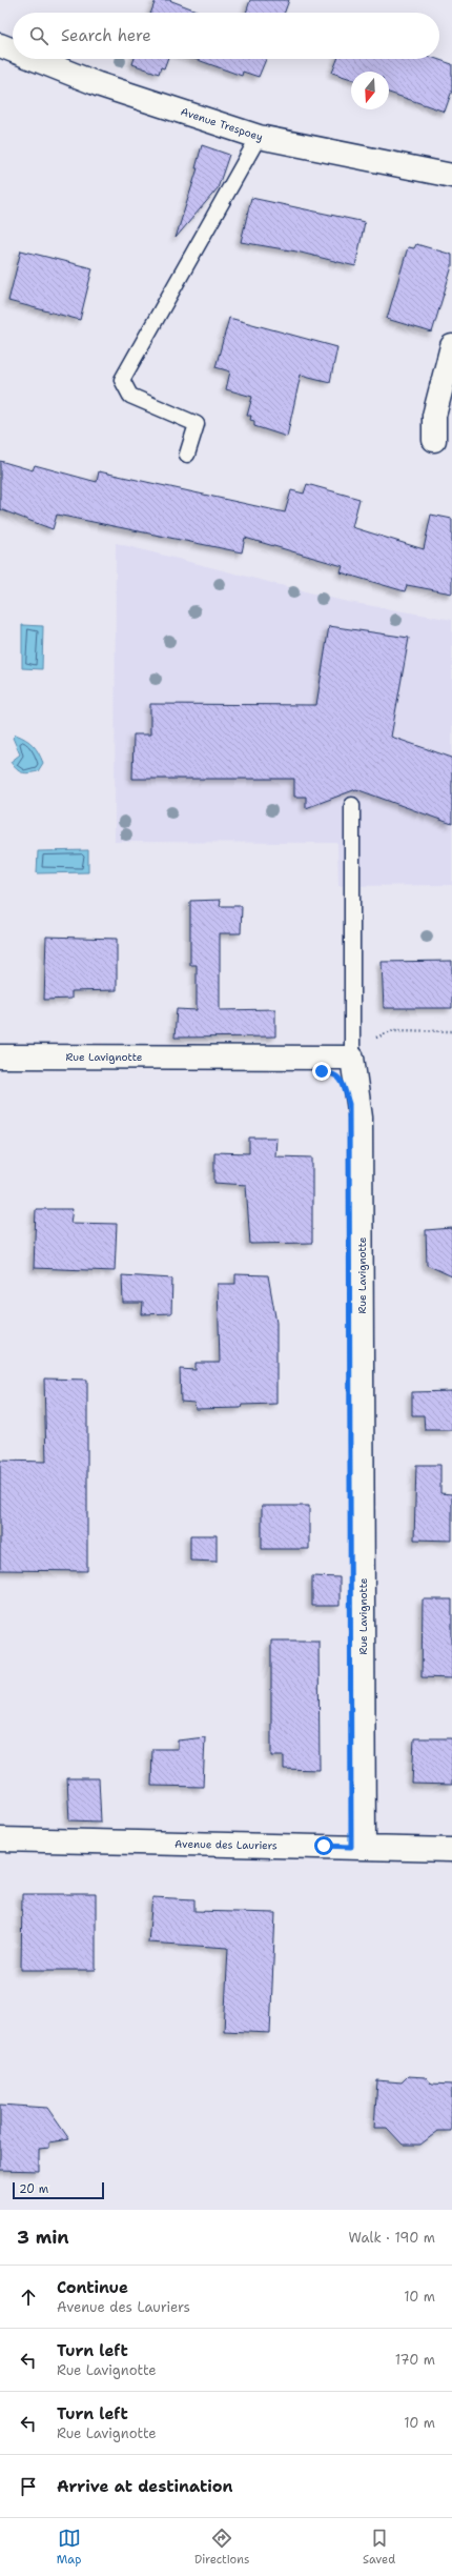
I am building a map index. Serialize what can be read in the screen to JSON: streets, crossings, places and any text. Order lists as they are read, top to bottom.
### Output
{
  "streets": {
    "street": ["Avenue Trespoey", "Rue Lavignotte", "Avenue des Lauriers"]
  },
  "crossings": [
    ["Rue Lavignotte", "Avenue des Lauriers"]
  ],
  "scale_bar": "20 m",
  "north": "bottom",
  "page": {
    "search": "Search here",
    "scale": "20 m",
    "heading": ["3 min", "Walk · 190 m"],
    "list": [
      ["Continue", "Avenue des Lauriers", "10 m"],
      ["Turn left", "Rue Lavignotte", "170 m"],
      ["Turn left", "Rue Lavignotte", "10 m"],
      "Arrive at destination"
    ],
    "nav": ["Map", "Directions", "Saved"]
  }
}
